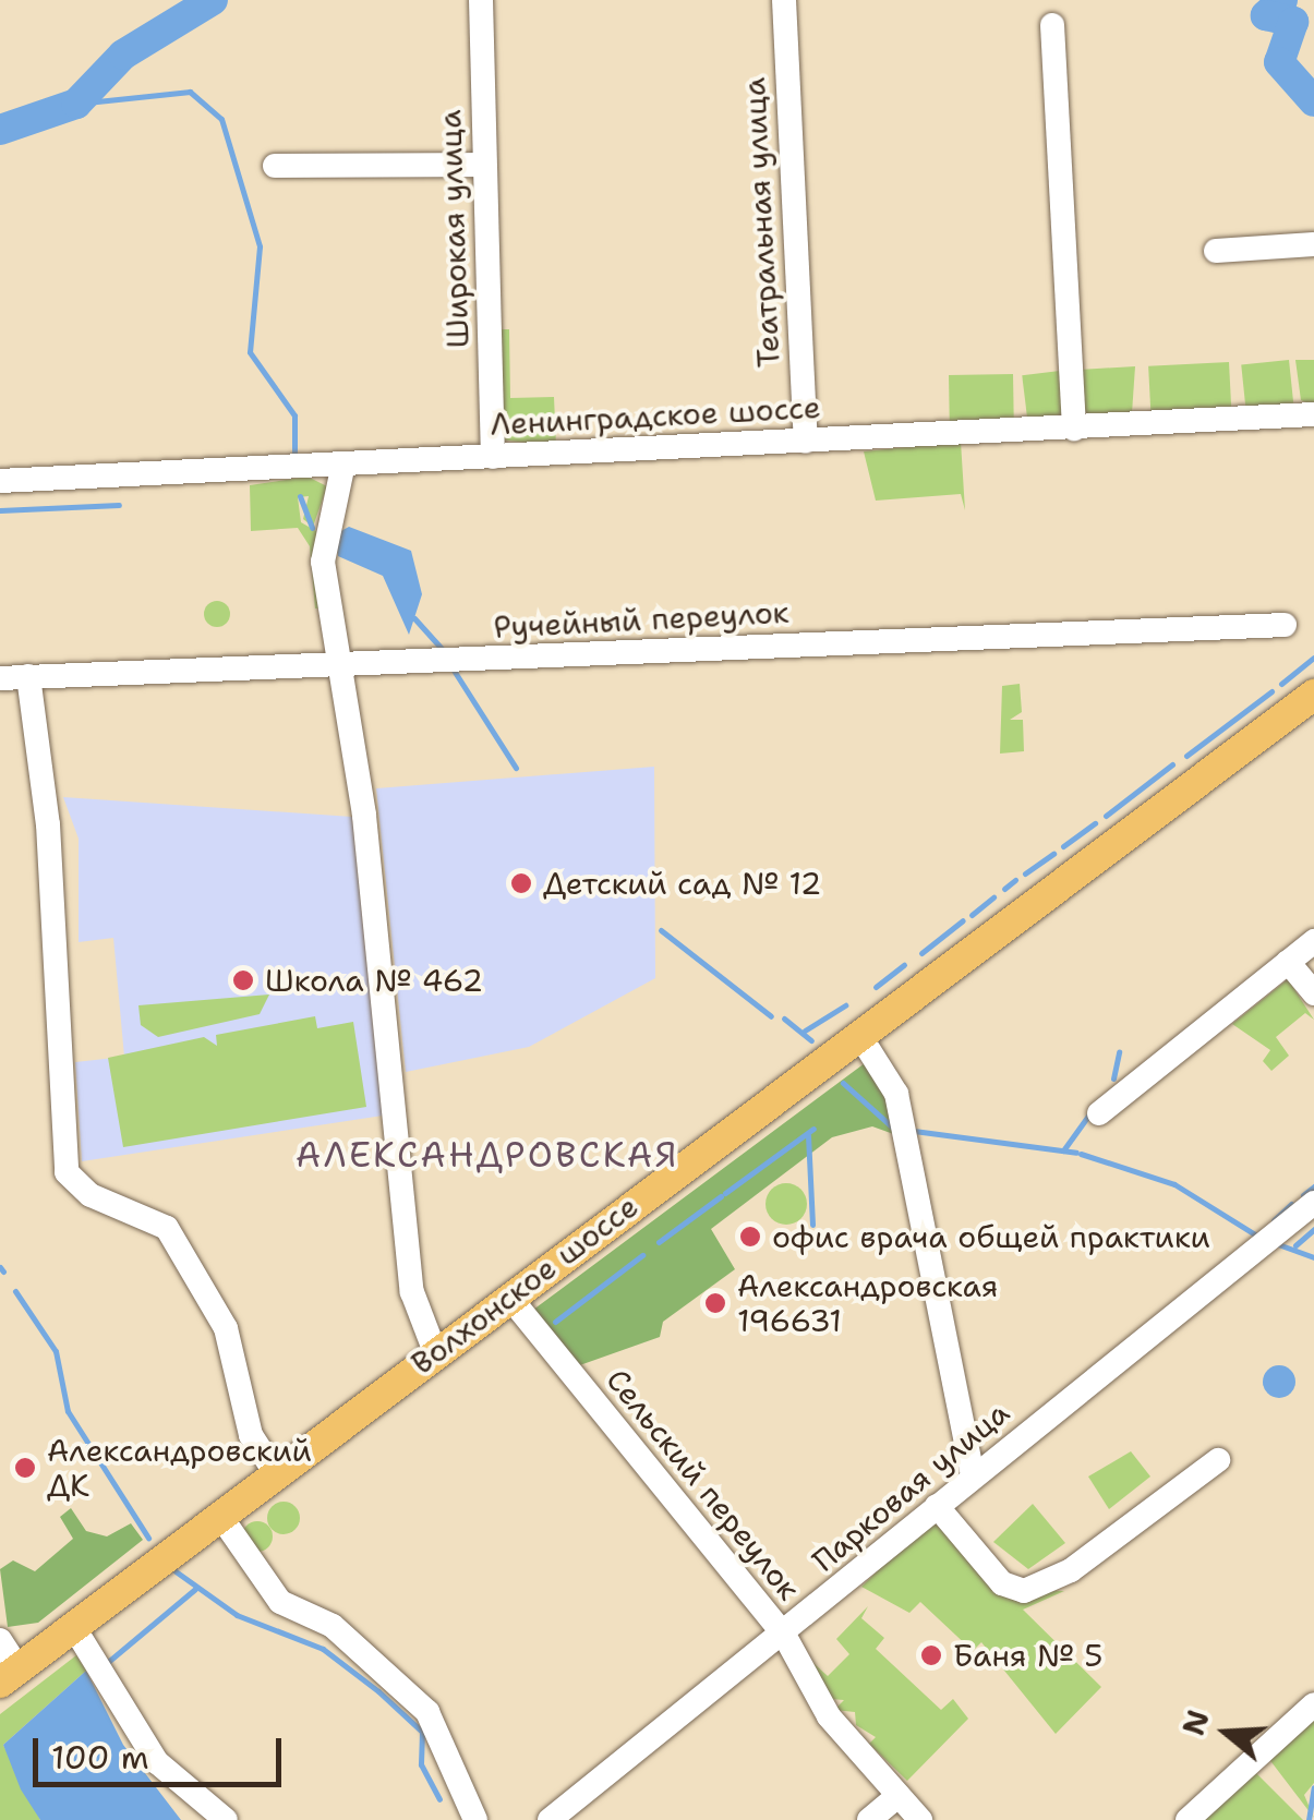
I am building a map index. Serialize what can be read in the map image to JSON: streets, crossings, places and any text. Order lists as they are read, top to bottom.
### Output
{
  "streets": {
    "main road": ["Волхонское шоссе"],
    "street": [
      "Театральная улица",
      "Широкая улица",
      "Ленинградское шоссе",
      "Ручейный переулок",
      "Сельский переулок",
      "Парковая улица"
    ]
  },
  "crossings": [
    ["Театральная улица", "Ленинградское шоссе"],
    ["Широкая улица", "Ленинградское шоссе"],
    ["Волхонское шоссе", "Сельский переулок"],
    ["Сельский переулок", "Парковая улица"]
  ],
  "districts": ["АЛЕКСАНДРОВСКАЯ"],
  "places": [
    "Детский сад № 12",
    "Школа № 462",
    "офис врача общей практики",
    "Александровская 196631",
    "Александровский ДК",
    "Баня № 5"
  ],
  "scale_bar": "100 m",
  "north": "left"
}
